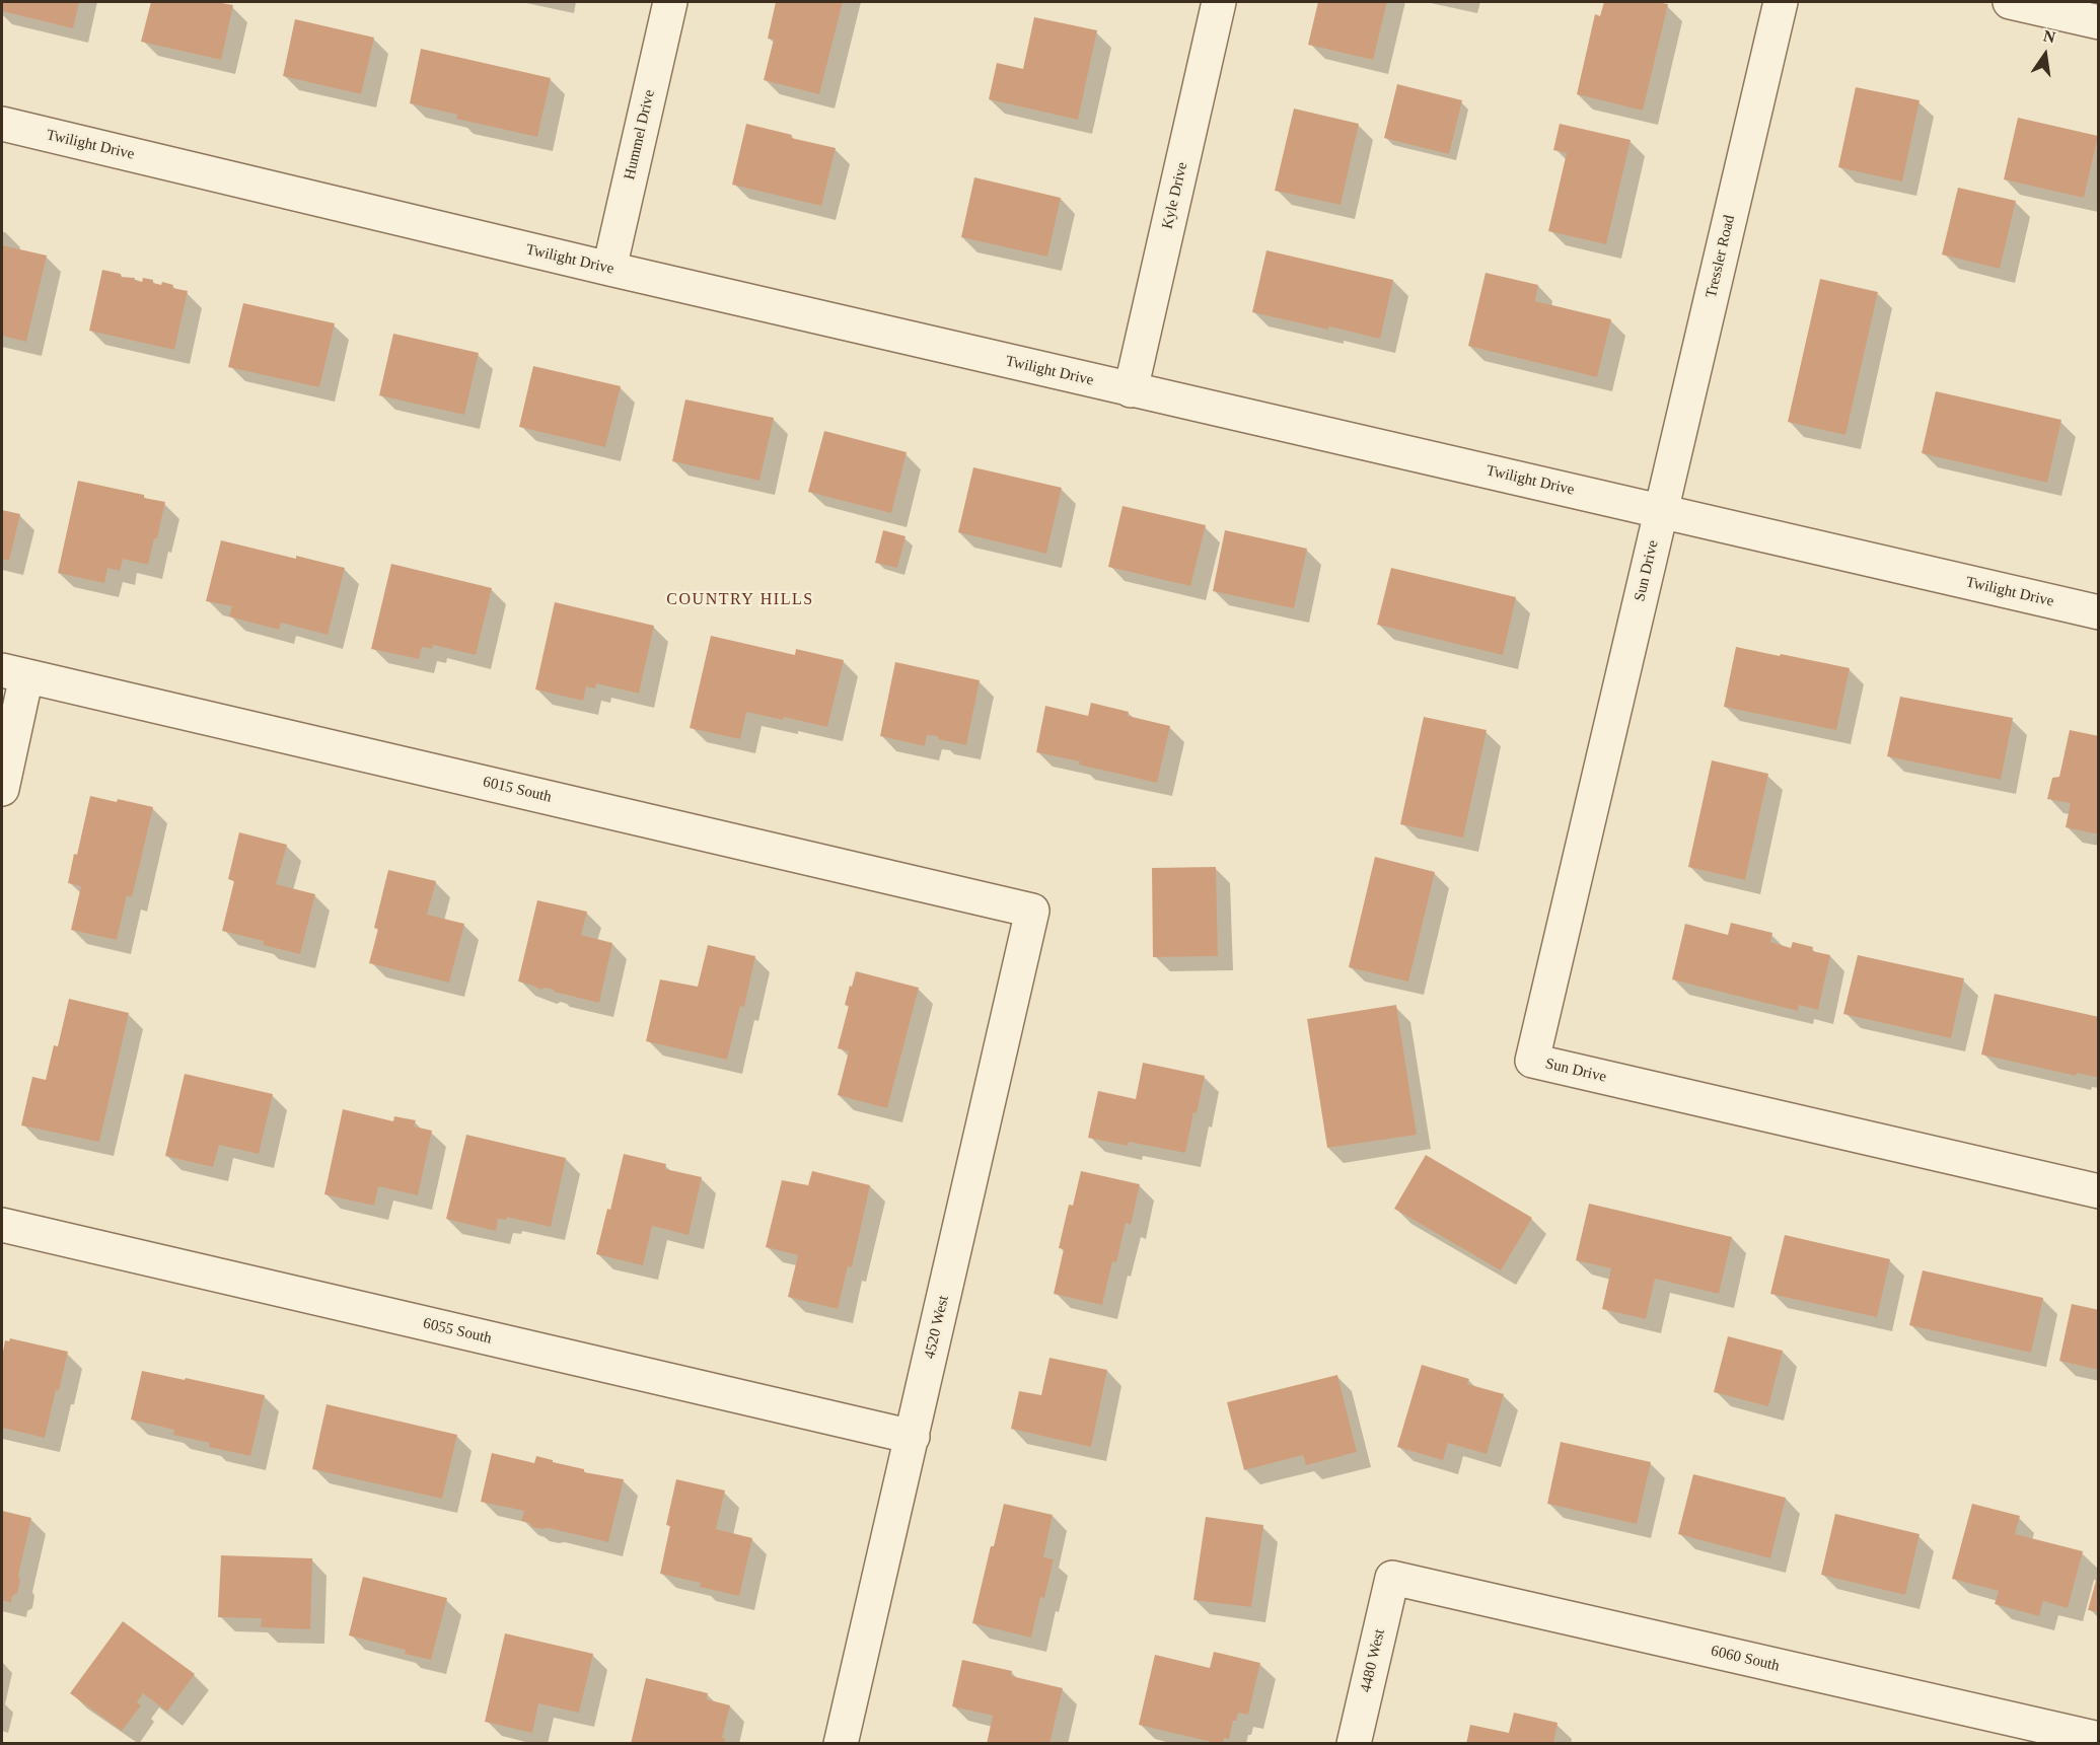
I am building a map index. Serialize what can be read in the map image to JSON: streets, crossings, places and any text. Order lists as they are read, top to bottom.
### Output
{
  "streets": {
    "street": [
      "Hummel Drive",
      "Twilight Drive",
      "Kyle Drive",
      "Tressler Road",
      "Sun Drive",
      "6015 South",
      "4520 West",
      "6055 South",
      "6060 South",
      "4480 West"
    ]
  },
  "crossings": [
    ["Hummel Drive", "Twilight Drive"],
    ["Twilight Drive", "Kyle Drive"],
    ["Twilight Drive", "Tressler Road"],
    ["Twilight Drive", "Sun Drive"],
    ["Tressler Road", "Sun Drive"],
    ["6015 South", "4520 West"],
    ["4520 West", "6055 South"],
    ["6060 South", "4480 West"]
  ],
  "districts": ["COUNTRY HILLS"],
  "north": "top"
}
